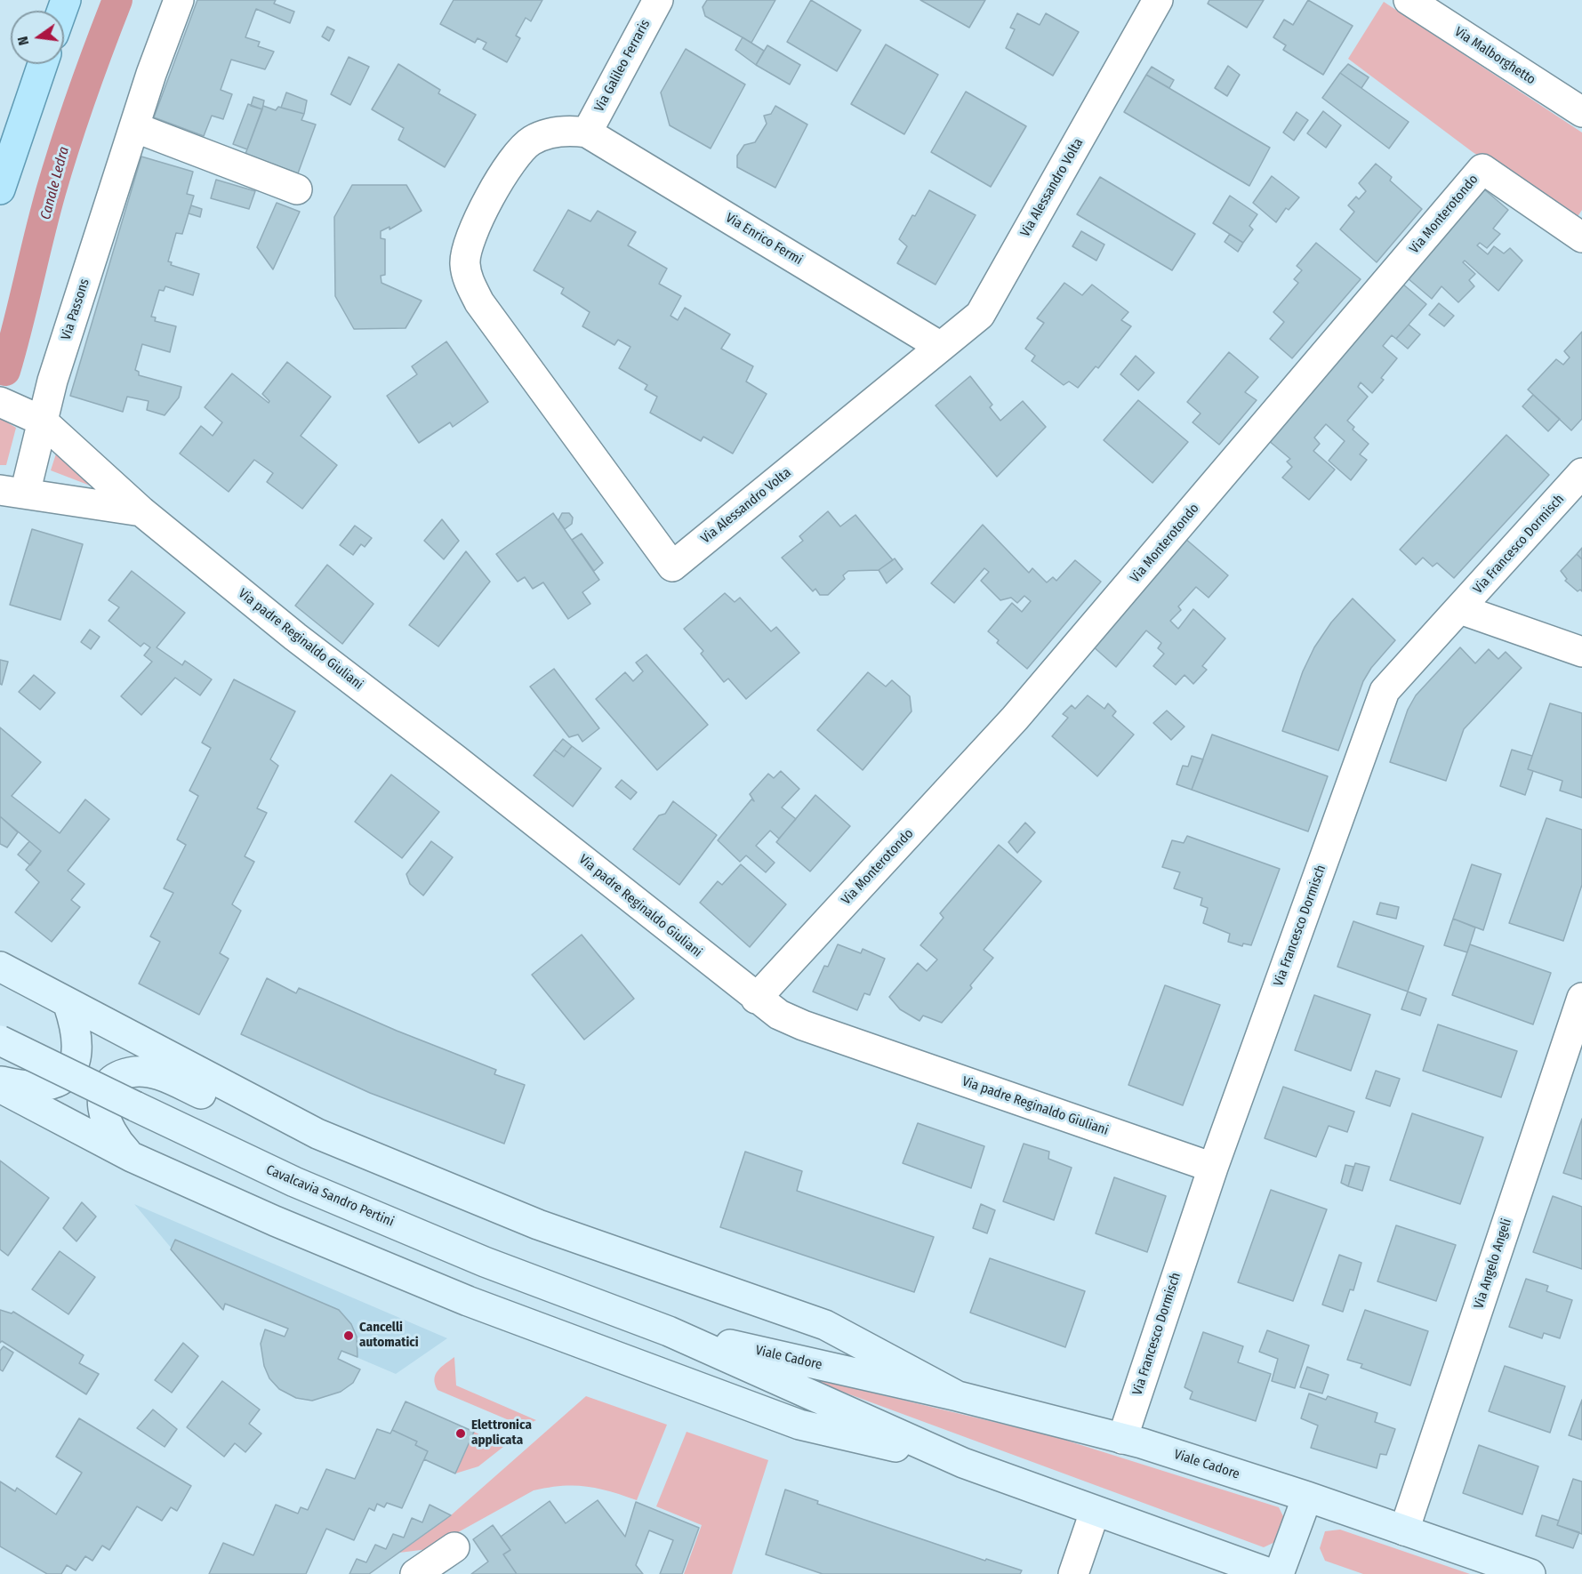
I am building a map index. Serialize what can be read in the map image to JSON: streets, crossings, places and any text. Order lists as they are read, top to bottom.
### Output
{
  "streets": {
    "main road": ["Cavalcavia Sandro Pertini", "Viale Cadore"],
    "street": [
      "Via Malborghetto",
      "Via Galileo Ferraris",
      "Via Alessandro Volta",
      "Via Monterotondo",
      "Via Enrico Fermi",
      "Via Passons",
      "Via Francesco Dormisch",
      "Via padre Reginaldo Giuliani",
      "Via Angelo Angeli"
    ]
  },
  "crossings": [
    ["Via Galileo Ferraris", "Via Alessandro Volta"],
    ["Via Galileo Ferraris", "Via Enrico Fermi"],
    ["Via Alessandro Volta", "Via Enrico Fermi"],
    ["Via Monterotondo", "Via padre Reginaldo Giuliani"],
    ["Via Passons", "Via padre Reginaldo Giuliani"],
    ["Via Francesco Dormisch", "Via padre Reginaldo Giuliani"],
    ["Via Francesco Dormisch", "Viale Cadore"],
    ["Cavalcavia Sandro Pertini", "Viale Cadore"],
    ["Via Angelo Angeli", "Viale Cadore"]
  ],
  "water": ["Canale Ledra"],
  "places": ["Cancelli automatici", "Elettronica applicata"],
  "north": "left"
}
